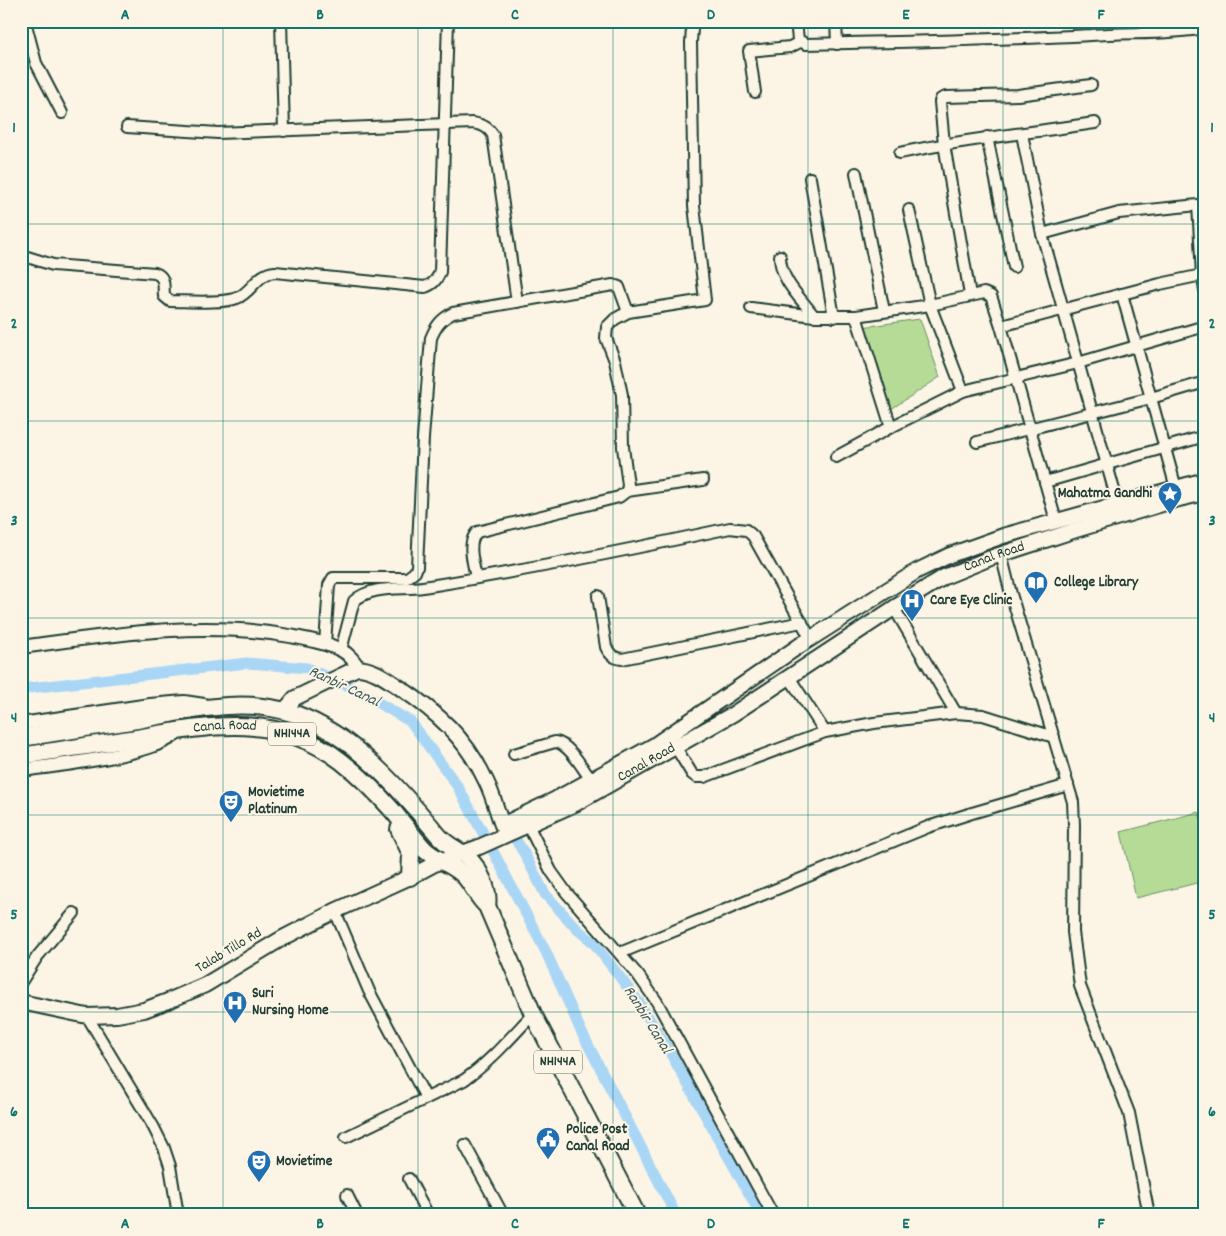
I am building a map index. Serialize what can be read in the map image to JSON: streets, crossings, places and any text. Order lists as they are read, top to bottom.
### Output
{
  "streets": {
    "highway": ["Canal Road", "NH144A"],
    "main road": ["Talab Tillo Rd"]
  },
  "crossings": [
    ["Canal Road", "NH144A"],
    ["Canal Road", "Talab Tillo Rd"],
    ["NH144A", "Talab Tillo Rd"]
  ],
  "water": ["Ranbir Canal"],
  "places": {
    "place": ["Mahatma Gandhi"],
    "library": ["College Library"],
    "hospital": ["Care Eye Clinic", "Suri Nursing Home"],
    "theatre": ["Movietime Platinum", "Movietime"],
    "public building": ["Police Post Canal Road"]
  },
  "grid": {
    "columns": [
      "A",
      "B",
      "C",
      "D",
      "E",
      "F"
    ],
    "rows": [
      "1",
      "2",
      "3",
      "4",
      "5",
      "6"
    ]
  }
}
